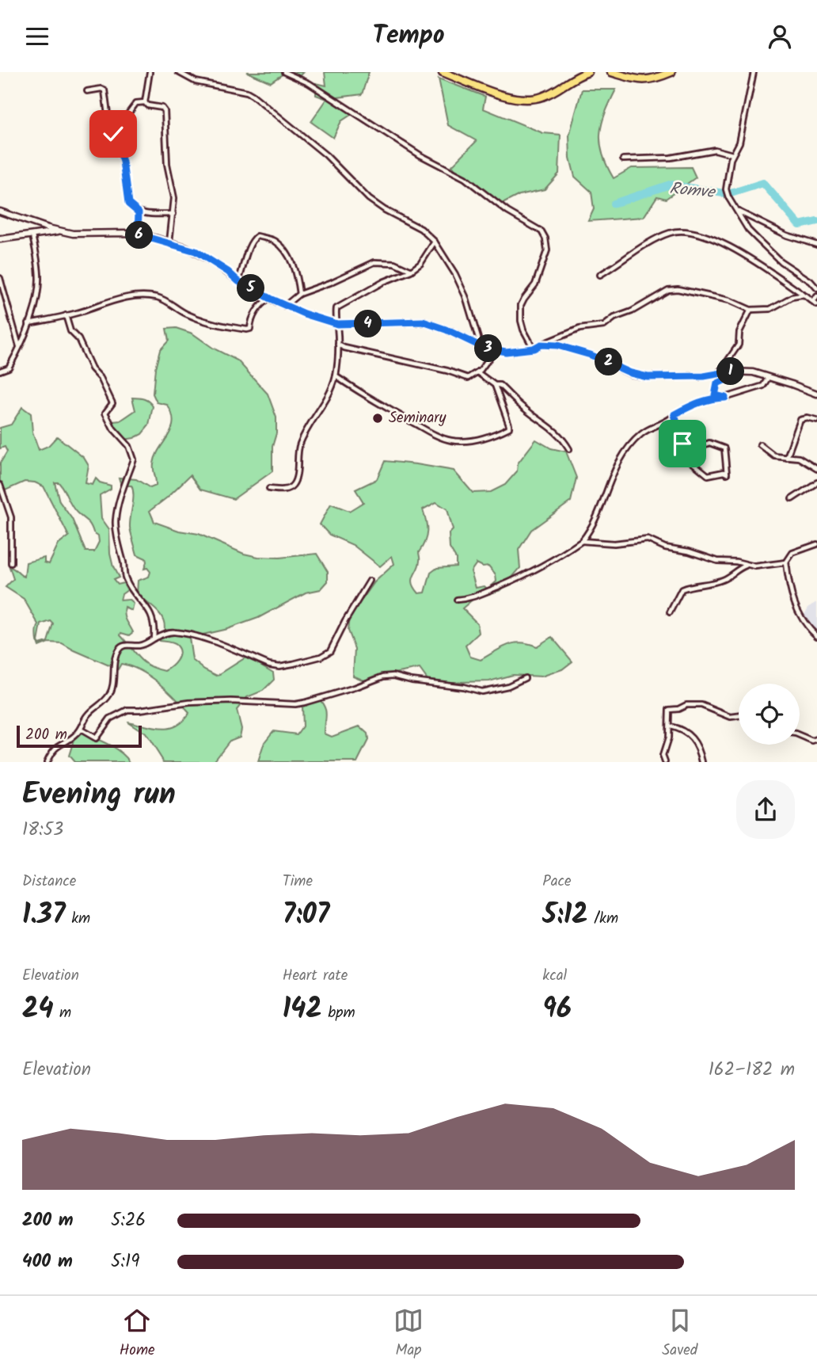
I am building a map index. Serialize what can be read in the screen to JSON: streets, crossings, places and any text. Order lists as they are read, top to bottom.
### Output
{
  "water": ["Romve"],
  "places": ["Seminary"],
  "scale_bar": "200 m",
  "page": {
    "header": "Tempo",
    "pins": [
      "6",
      "5",
      "4",
      "3",
      "2",
      "1"
    ],
    "scale": "200 m",
    "heading": ["Evening run", "18:53"],
    "stats": [
      ["Distance", "1.37 km"],
      ["Time", "7:07"],
      ["Pace", "5:12 /km"],
      ["Elevation", "24 m"],
      ["Heart rate", "142 bpm"],
      ["kcal", "96"]
    ],
    "chart": ["Elevation", "162–182 m"],
    "list": [
      {
        "name": "200 m",
        "note": "5:26"
      },
      {
        "name": "400 m",
        "note": "5:19"
      }
    ],
    "tabs": ["Home", "Map", "Saved"]
  }
}
